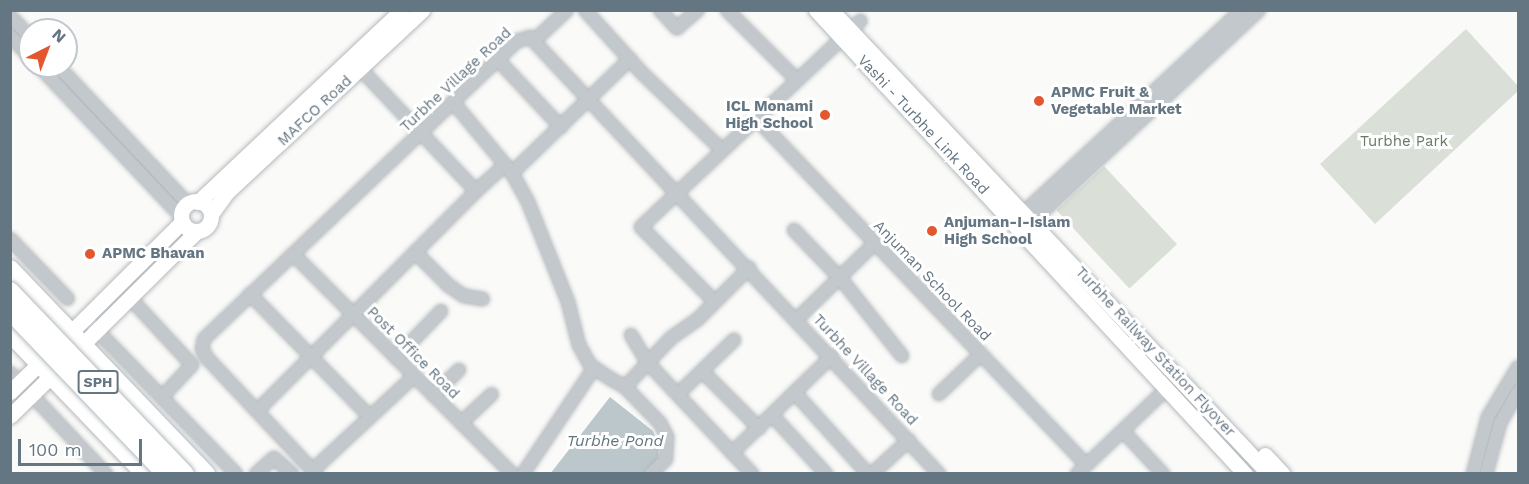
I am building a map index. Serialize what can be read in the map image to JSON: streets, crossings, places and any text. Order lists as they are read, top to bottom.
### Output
{
  "streets": {
    "highway": ["SPH"],
    "main road": ["MAFCO Road", "Vashi - Turbhe Link Road", "Turbhe Railway Station Flyover"],
    "street": ["Turbhe Village Road", "Anjuman School Road", "Post Office Road"]
  },
  "crossings": [
    ["Turbhe Village Road", "Post Office Road"],
    ["Vashi - Turbhe Link Road", "Turbhe Railway Station Flyover"]
  ],
  "water": ["Turbhe Pond"],
  "parks": ["Turbhe Park"],
  "places": [
    "APMC Fruit & Vegetable Market",
    "ICL Monami High School",
    "Anjuman-I-Islam High School",
    "APMC Bhavan"
  ],
  "scale_bar": "100 m",
  "north": "top right"
}
